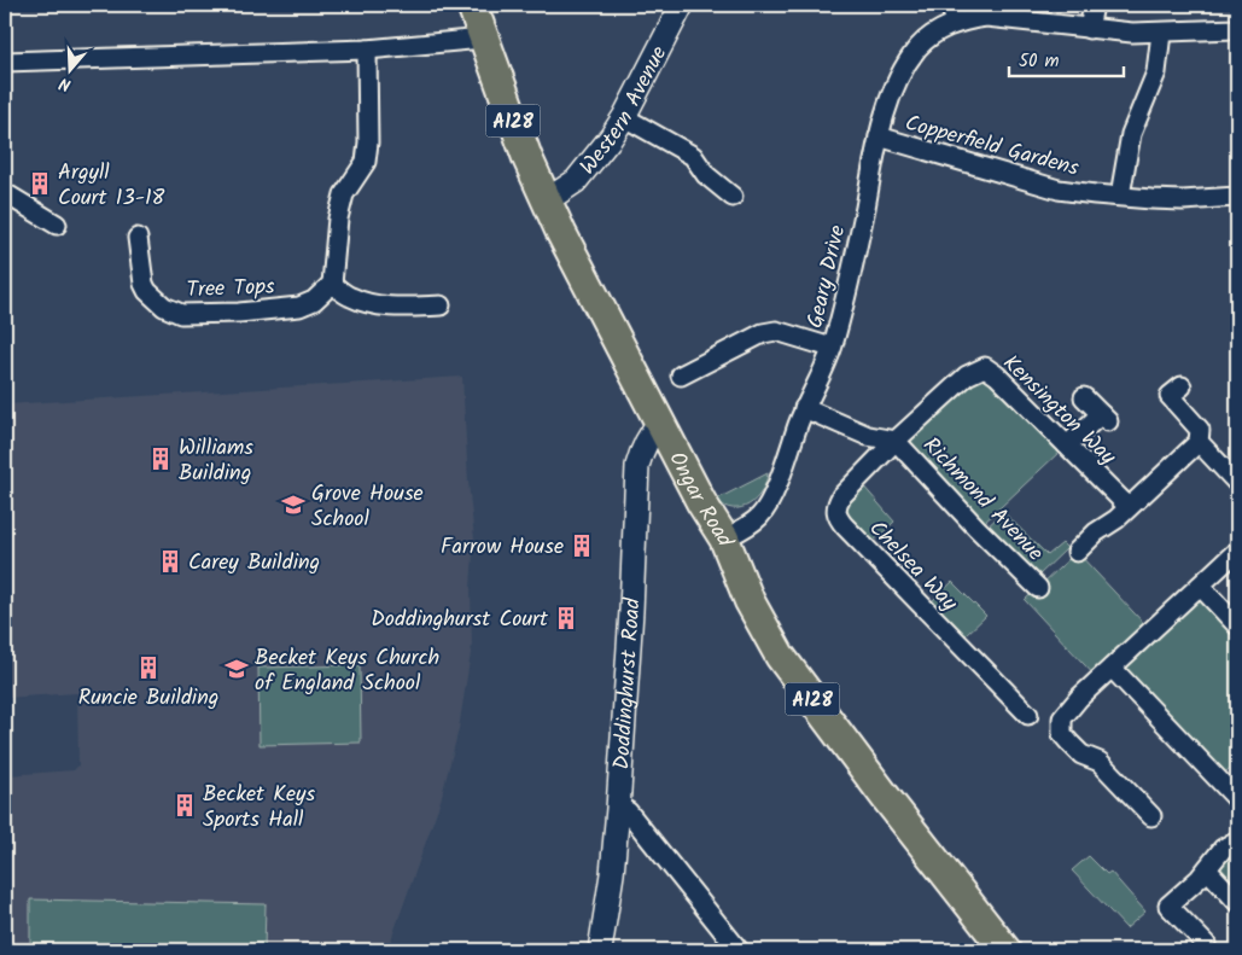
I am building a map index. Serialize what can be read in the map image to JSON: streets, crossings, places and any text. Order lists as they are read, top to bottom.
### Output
{
  "streets": {
    "main road": ["A128", "Ongar Road"],
    "street": [
      "Western Avenue",
      "Copperfield Gardens",
      "Geary Drive",
      "Tree Tops",
      "Kensington Way",
      "Richmond Avenue",
      "Chelsea Way",
      "Doddinghurst Road"
    ]
  },
  "crossings": [
    ["Western Avenue", "Ongar Road"],
    ["Copperfield Gardens", "Geary Drive"],
    ["Geary Drive", "Ongar Road"],
    ["Kensington Way", "Richmond Avenue"],
    ["Kensington Way", "Chelsea Way"],
    ["Richmond Avenue", "Chelsea Way"],
    ["Ongar Road", "Doddinghurst Road"]
  ],
  "places": {
    "building": [
      "Argyll Court 13-18",
      "Williams Building",
      "Farrow House",
      "Carey Building",
      "Doddinghurst Court",
      "Runcie Building",
      "Becket Keys Sports Hall"
    ],
    "school or university": ["Grove House School", "Becket Keys Church of England School"]
  },
  "scale_bar": "50 m",
  "north": "bottom"
}
